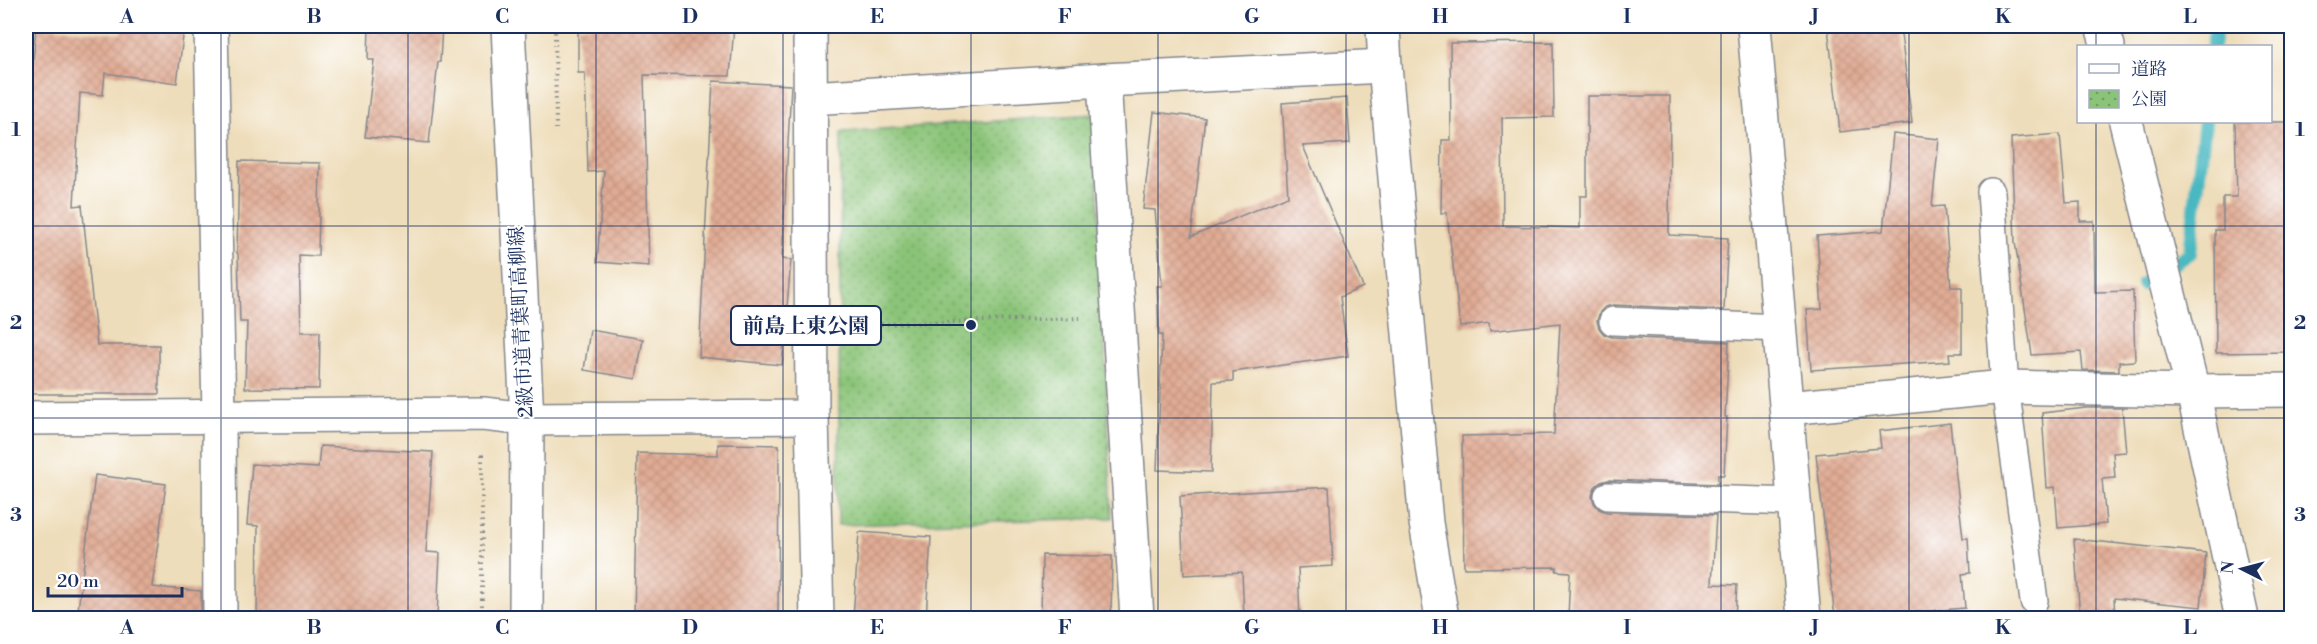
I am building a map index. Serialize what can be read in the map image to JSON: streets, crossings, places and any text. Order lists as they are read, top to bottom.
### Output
{
  "streets": {
    "street": ["2級市道青葉町高柳線"]
  },
  "places": ["前島上東公園"],
  "legend": ["道路", "公園"],
  "scale_bar": "20 m",
  "north": "left",
  "grid": {
    "columns": [
      "A",
      "B",
      "C",
      "D",
      "E",
      "F",
      "G",
      "H",
      "I",
      "J",
      "K",
      "L"
    ],
    "rows": ["1", "2", "3"]
  }
}
